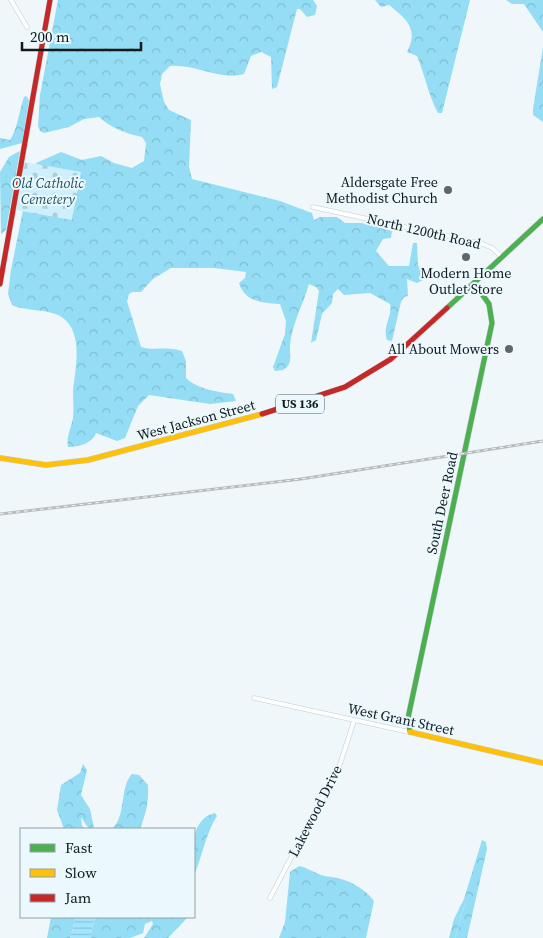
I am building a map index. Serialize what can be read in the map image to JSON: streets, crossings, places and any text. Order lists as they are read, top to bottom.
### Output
{
  "streets": {
    "main road": [
      "US 136",
      "West Jackson Street",
      "South Deer Road",
      "West Grant Street"
    ],
    "street": ["North 1200th Road", "Lakewood Drive"]
  },
  "crossings": [
    ["North 1200th Road", "West Jackson Street"],
    ["West Jackson Street", "South Deer Road"],
    ["South Deer Road", "West Grant Street"],
    ["West Grant Street", "Lakewood Drive"]
  ],
  "parks": ["Old Catholic Cemetery"],
  "places": ["Aldersgate Free Methodist Church", "Modern Home Outlet Store", "All About Mowers"],
  "legend": ["Fast", "Slow", "Jam"],
  "scale_bar": "200 m"
}
